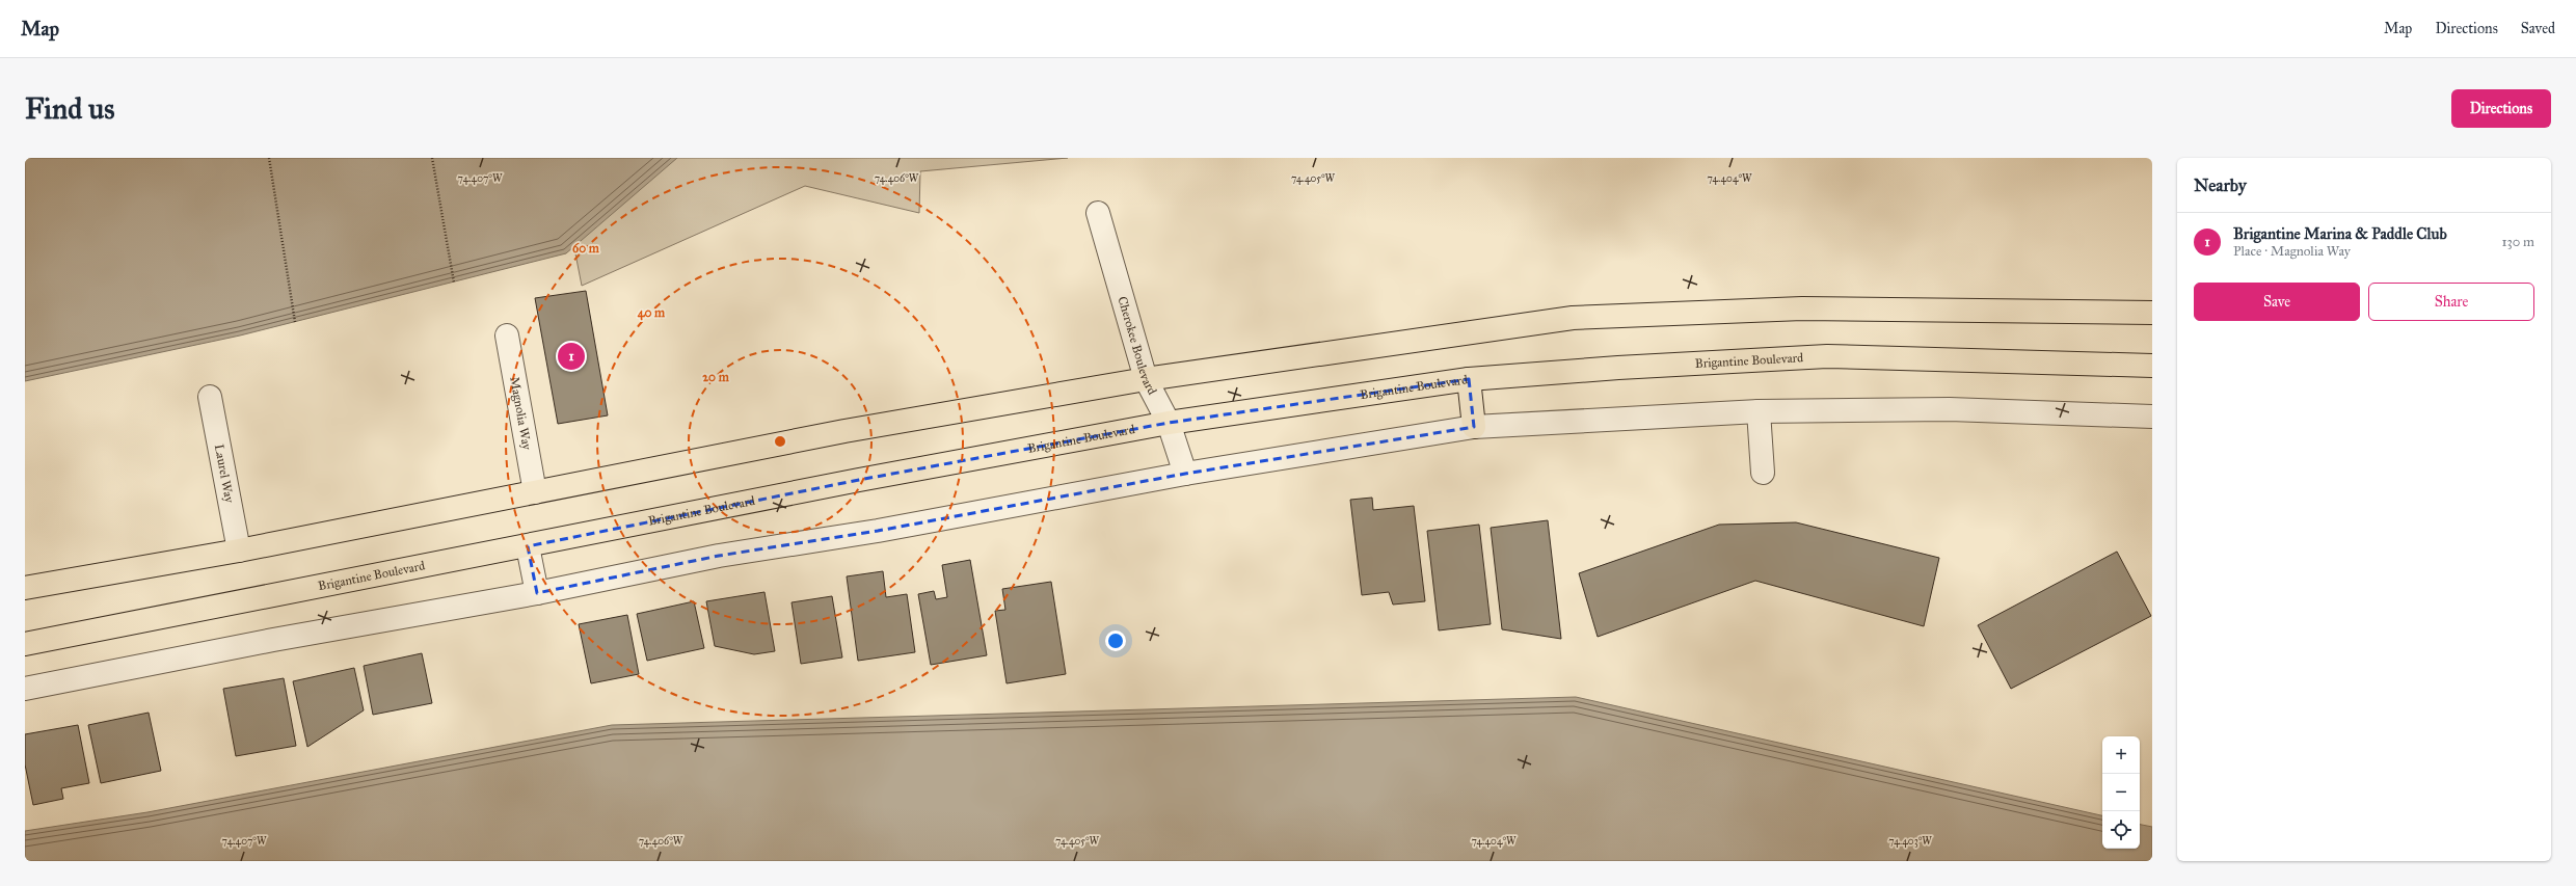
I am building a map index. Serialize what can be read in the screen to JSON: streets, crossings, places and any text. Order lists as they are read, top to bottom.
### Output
{
  "streets": {
    "main road": ["Brigantine Boulevard"],
    "street": ["Cherokee Boulevard", "Magnolia Way", "Laurel Way"]
  },
  "crossings": [
    ["Cherokee Boulevard", "Brigantine Boulevard"]
  ],
  "page": {
    "header": "Map",
    "nav": ["Map", "Directions", "Saved"],
    "buttons": [
      "Directions",
      ["Save", "Share"]
    ],
    "title": "Find us",
    "heading": "Nearby",
    "list": [
      {
        "mark": "1",
        "name": "Brigantine Marina & Paddle Club",
        "note": "Place · Magnolia Way",
        "value": "130 m"
      }
    ],
    "pins": "1",
    "map_buttons": ["+", "−"]
  },
  "coordinates": [
    "74.407°W",
    "74.406°W",
    "74.405°W",
    "74.404°W",
    "74.403°W"
  ],
  "rings": ["60 m", "40 m", "20 m"]
}
